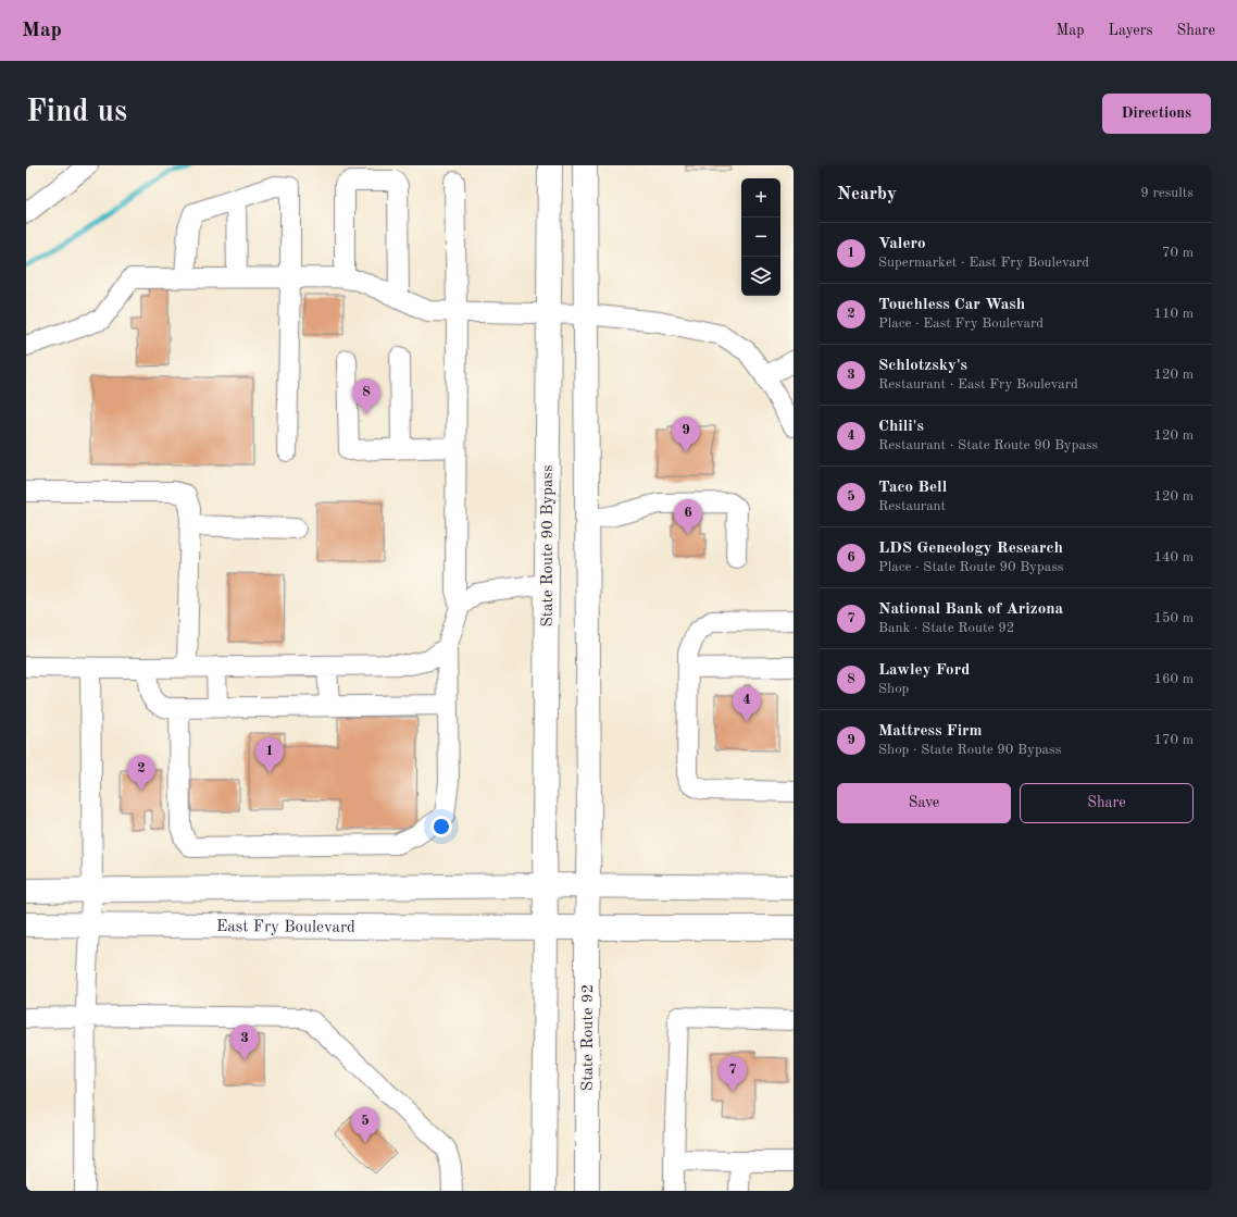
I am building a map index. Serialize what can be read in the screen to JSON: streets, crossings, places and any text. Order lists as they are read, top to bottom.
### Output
{
  "streets": {
    "main road": ["State Route 90 Bypass", "East Fry Boulevard", "State Route 92"]
  },
  "crossings": [
    ["State Route 90 Bypass", "East Fry Boulevard"],
    ["East Fry Boulevard", "State Route 92"]
  ],
  "page": {
    "header": "Map",
    "nav": ["Map", "Layers", "Share"],
    "buttons": [
      "Directions",
      ["Save", "Share"]
    ],
    "title": "Find us",
    "heading": ["Nearby", "9 results"],
    "map_buttons": ["+", "−"],
    "list": [
      {
        "mark": "1",
        "name": "Valero",
        "note": "Supermarket · East Fry Boulevard",
        "value": "70 m"
      },
      {
        "mark": "2",
        "name": "Touchless Car Wash",
        "note": "Place · East Fry Boulevard",
        "value": "110 m"
      },
      {
        "mark": "3",
        "name": "Schlotzsky's",
        "note": "Restaurant · East Fry Boulevard",
        "value": "120 m"
      },
      {
        "mark": "4",
        "name": "Chili's",
        "note": "Restaurant · State Route 90 Bypass",
        "value": "120 m"
      },
      {
        "mark": "5",
        "name": "Taco Bell",
        "note": "Restaurant",
        "value": "120 m"
      },
      {
        "mark": "6",
        "name": "LDS Geneology Research",
        "note": "Place · State Route 90 Bypass",
        "value": "140 m"
      },
      {
        "mark": "7",
        "name": "National Bank of Arizona",
        "note": "Bank · State Route 92",
        "value": "150 m"
      },
      {
        "mark": "8",
        "name": "Lawley Ford",
        "note": "Shop",
        "value": "160 m"
      },
      {
        "mark": "9",
        "name": "Mattress Firm",
        "note": "Shop · State Route 90 Bypass",
        "value": "170 m"
      }
    ],
    "pins": [
      "8",
      "9",
      "6",
      "4",
      "1",
      "2",
      "3",
      "7",
      "5"
    ]
  }
}
